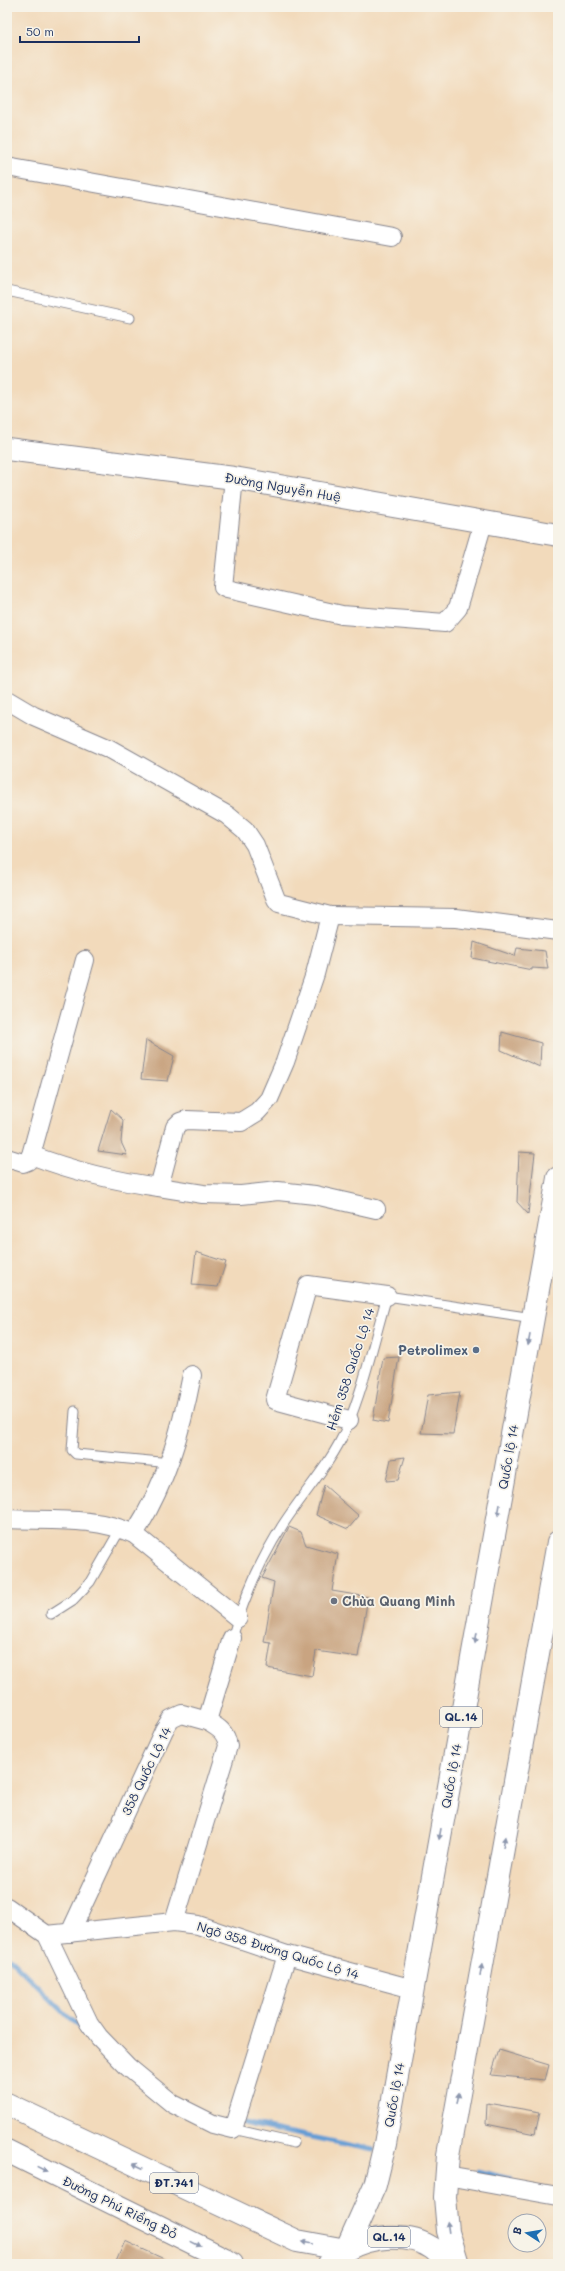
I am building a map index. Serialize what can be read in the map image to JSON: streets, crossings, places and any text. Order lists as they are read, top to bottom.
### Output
{
  "streets": {
    "main road": [
      "Đường Nguyễn Huệ",
      "Quốc lộ 14",
      "QL.14",
      "ĐT.741",
      "Đường Phú Riềng Đỏ"
    ],
    "street": ["358 Quốc Lộ 14", "Ngõ 358 Đường Quốc Lộ 14"],
    "lane": ["Hẻm 358 Quốc Lộ 14"]
  },
  "crossings": [
    ["Hẻm 358 Quốc Lộ 14", "Quốc lộ 14"],
    ["Quốc lộ 14", "QL.14"],
    ["Quốc lộ 14", "Ngõ 358 Đường Quốc Lộ 14"],
    ["Quốc lộ 14", "ĐT.741"],
    ["QL.14", "ĐT.741"],
    ["358 Quốc Lộ 14", "Ngõ 358 Đường Quốc Lộ 14"]
  ],
  "places": ["Petrolimex", "Chùa Quang Minh"],
  "scale_bar": "50 m",
  "north": "left"
}
